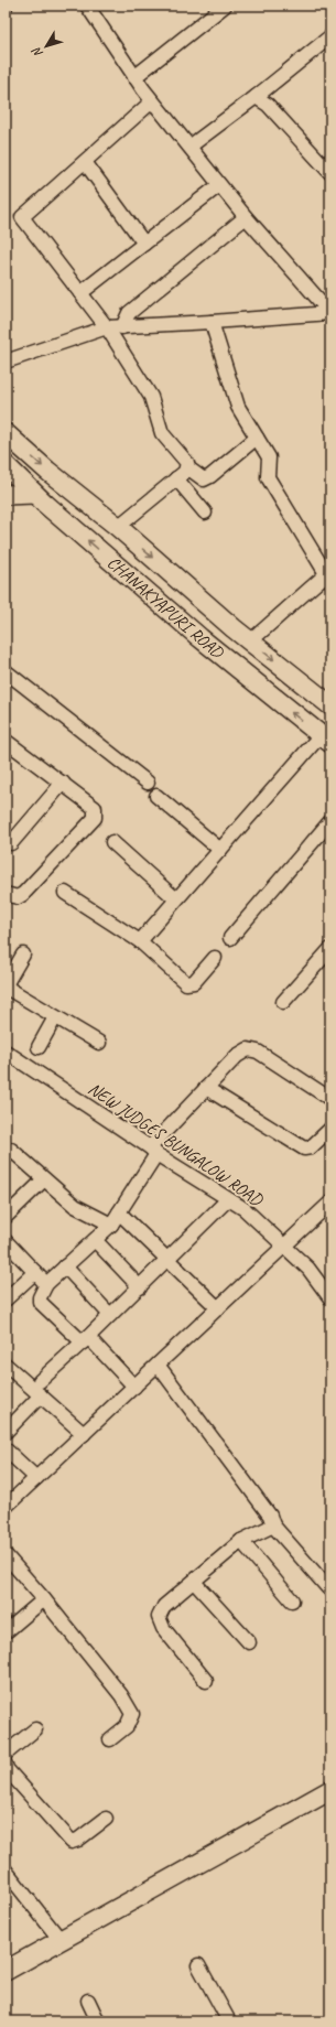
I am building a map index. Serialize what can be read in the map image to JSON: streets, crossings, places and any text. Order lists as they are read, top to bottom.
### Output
{
  "streets": {
    "street": ["CHANAKYAPURI ROAD", "NEW JUDGES BUNGALOW ROAD"]
  },
  "north": "bottom left"
}
